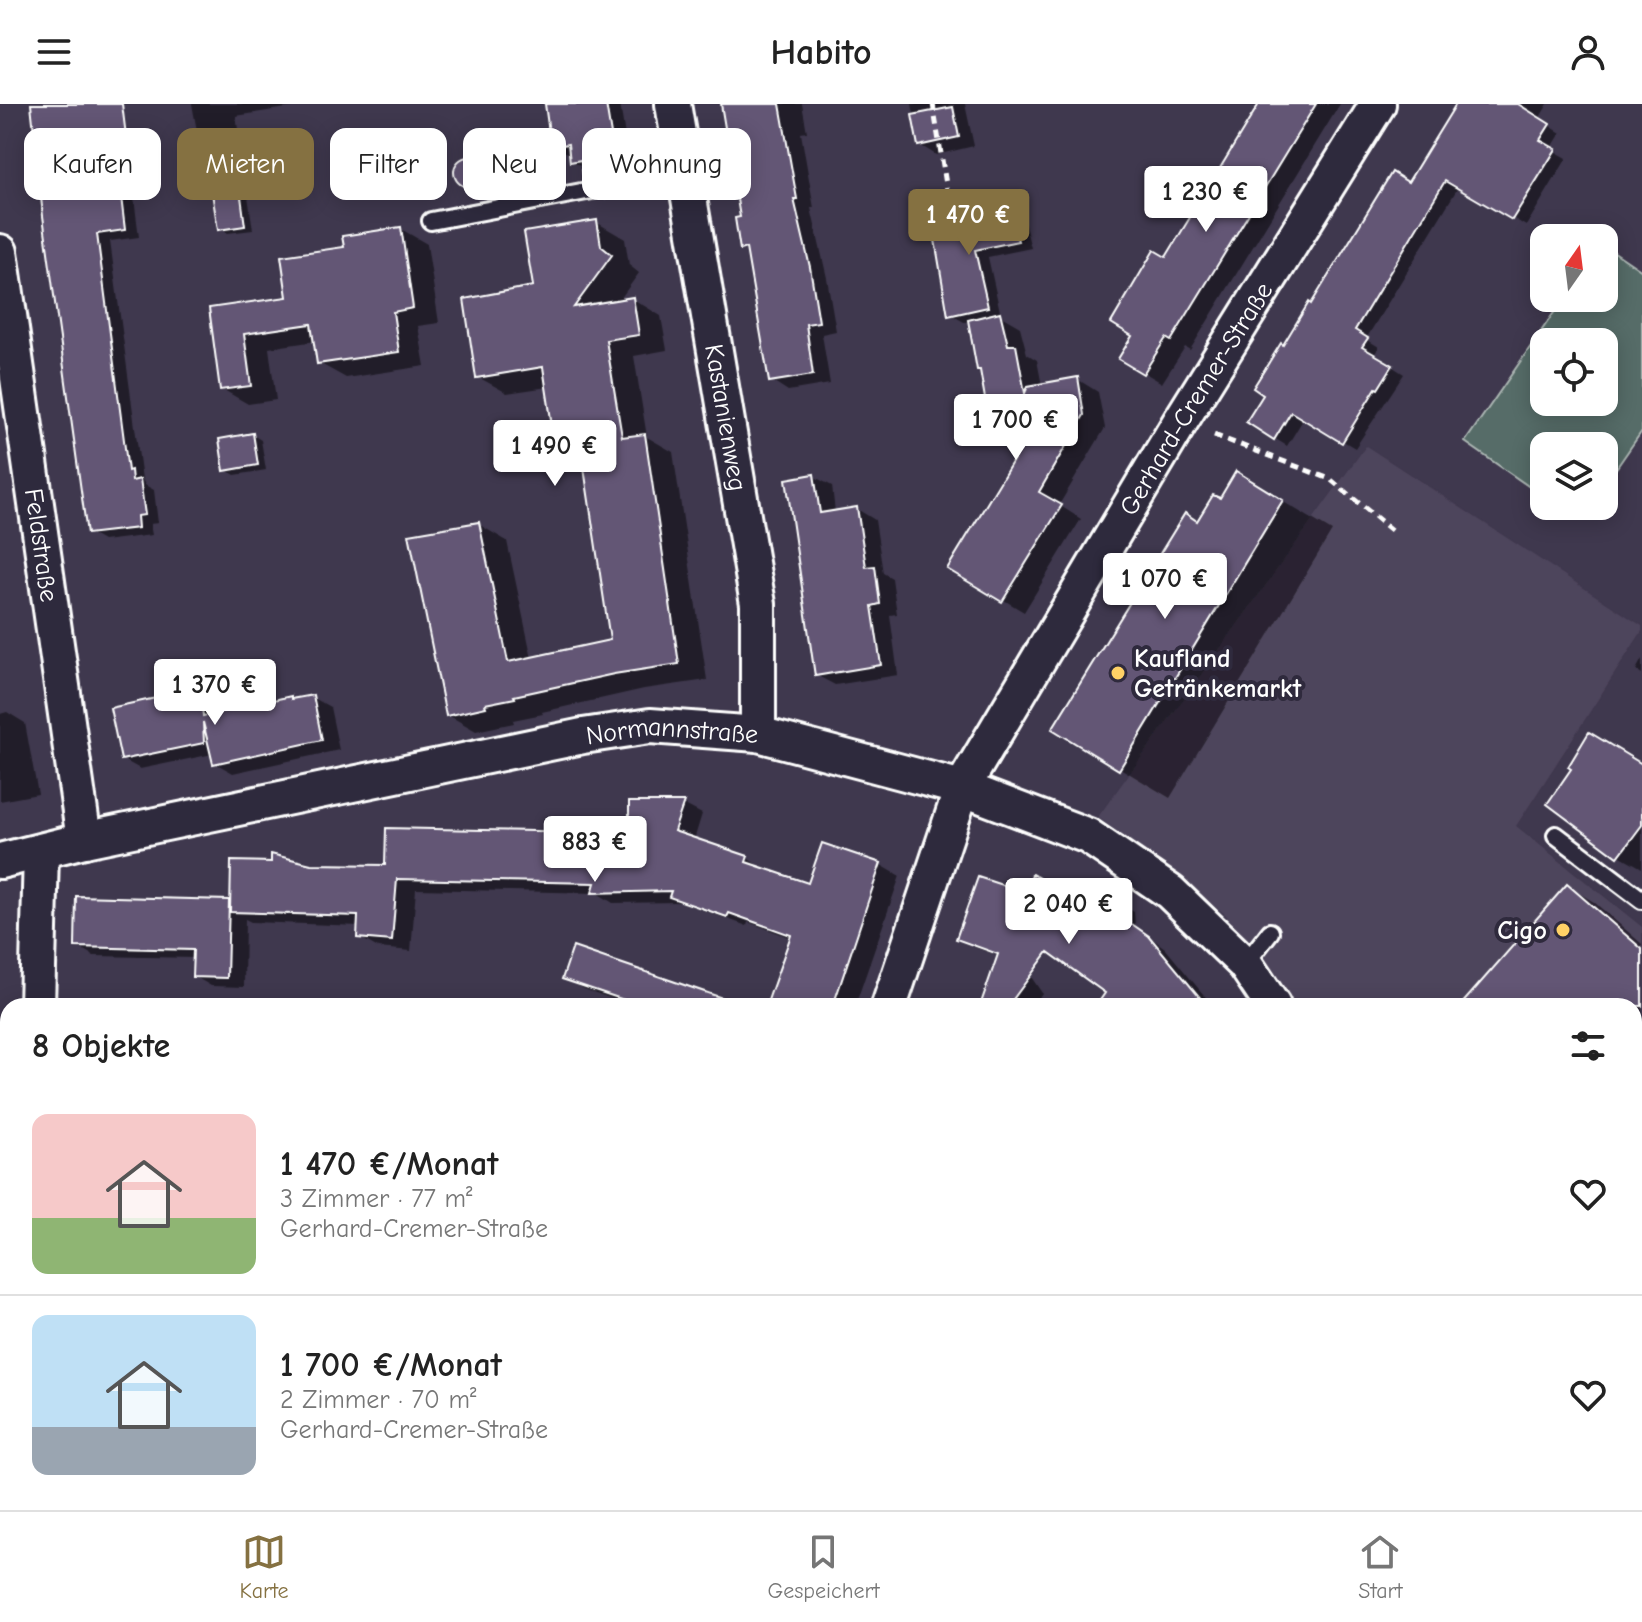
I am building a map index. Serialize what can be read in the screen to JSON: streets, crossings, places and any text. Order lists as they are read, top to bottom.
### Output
{
  "streets": {
    "street": [
      "Gerhard-Cremer-Straße",
      "Kastanienweg",
      "Feldstraße",
      "Normannstraße"
    ]
  },
  "crossings": [
    ["Gerhard-Cremer-Straße", "Normannstraße"],
    ["Kastanienweg", "Normannstraße"],
    ["Feldstraße", "Normannstraße"]
  ],
  "places": ["Kaufland Getränkemarkt", "Cigo"],
  "north": "top",
  "page": {
    "header": "Habito",
    "chip": [
      "Kaufen",
      "Mieten",
      "Filter",
      "Neu",
      "Wohnung"
    ],
    "price": [
      "1 230 €",
      "1 470 €",
      "1 700 €",
      "1 490 €",
      "1 070 €",
      "1 370 €",
      "883 €",
      "2 040 €"
    ],
    "heading": "8 Objekte",
    "list": [
      {
        "name": "1 470 €/Monat",
        "note": "3 Zimmer · 77 m² · Gerhard-Cremer-Straße"
      },
      {
        "name": "1 700 €/Monat",
        "note": "2 Zimmer · 70 m² · Gerhard-Cremer-Straße"
      }
    ],
    "tabs": ["Karte", "Gespeichert", "Start"]
  }
}
